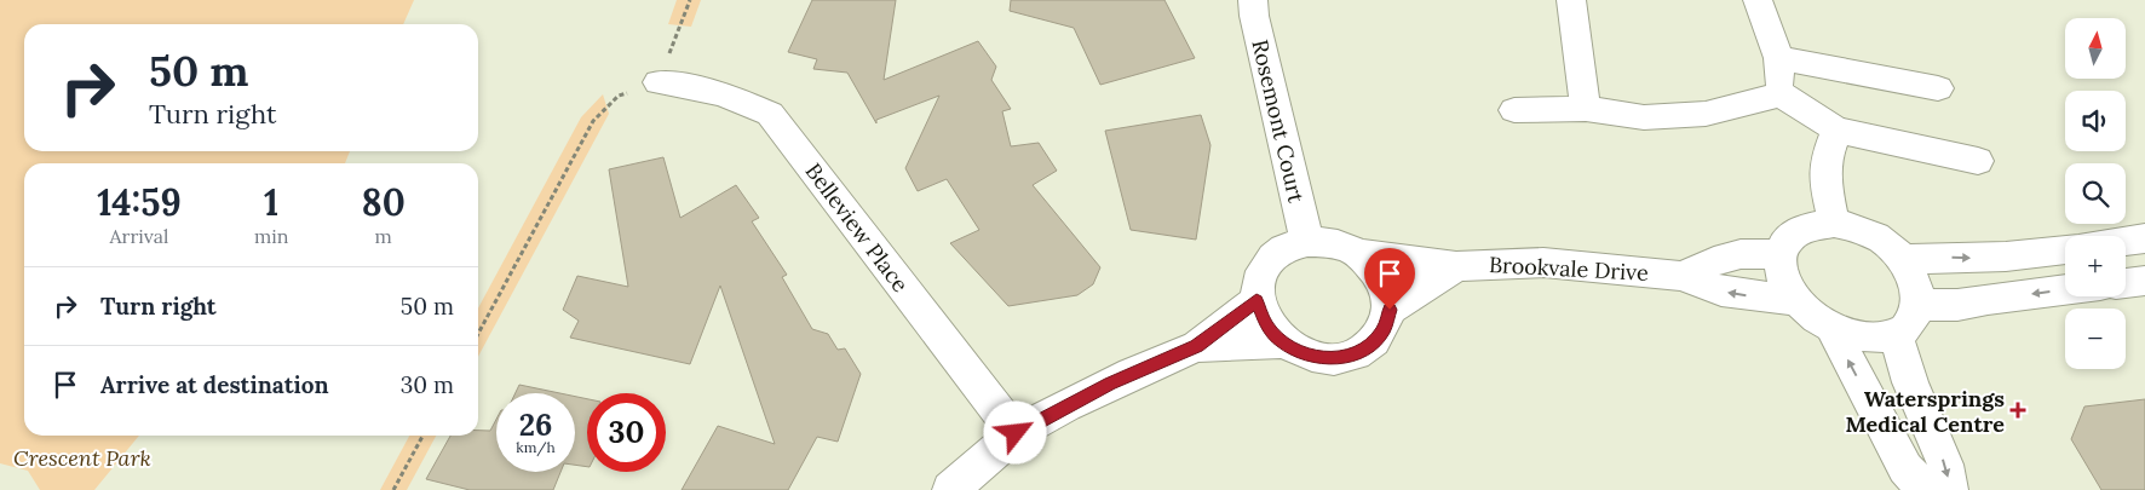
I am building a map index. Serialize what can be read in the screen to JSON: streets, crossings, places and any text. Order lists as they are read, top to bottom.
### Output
{
  "streets": {
    "street": ["Rosemont Court", "Belleview Place", "Brookvale Drive"]
  },
  "crossings": [
    ["Rosemont Court", "Brookvale Drive"]
  ],
  "parks": ["Crescent Park"],
  "places": {
    "health": ["Watersprings Medical Centre"]
  },
  "north": "top",
  "page": {
    "map_buttons": ["+", "−"],
    "turn": ["50 m", "Turn right"],
    "eta": [
      "14:59",
      "Arrival",
      "1",
      "min",
      "80",
      "m"
    ],
    "list": [
      {
        "name": "Turn right",
        "value": "50 m"
      },
      {
        "name": "Arrive at destination",
        "value": "30 m"
      }
    ],
    "speed": "26 km/h",
    "limit": "30"
  }
}
